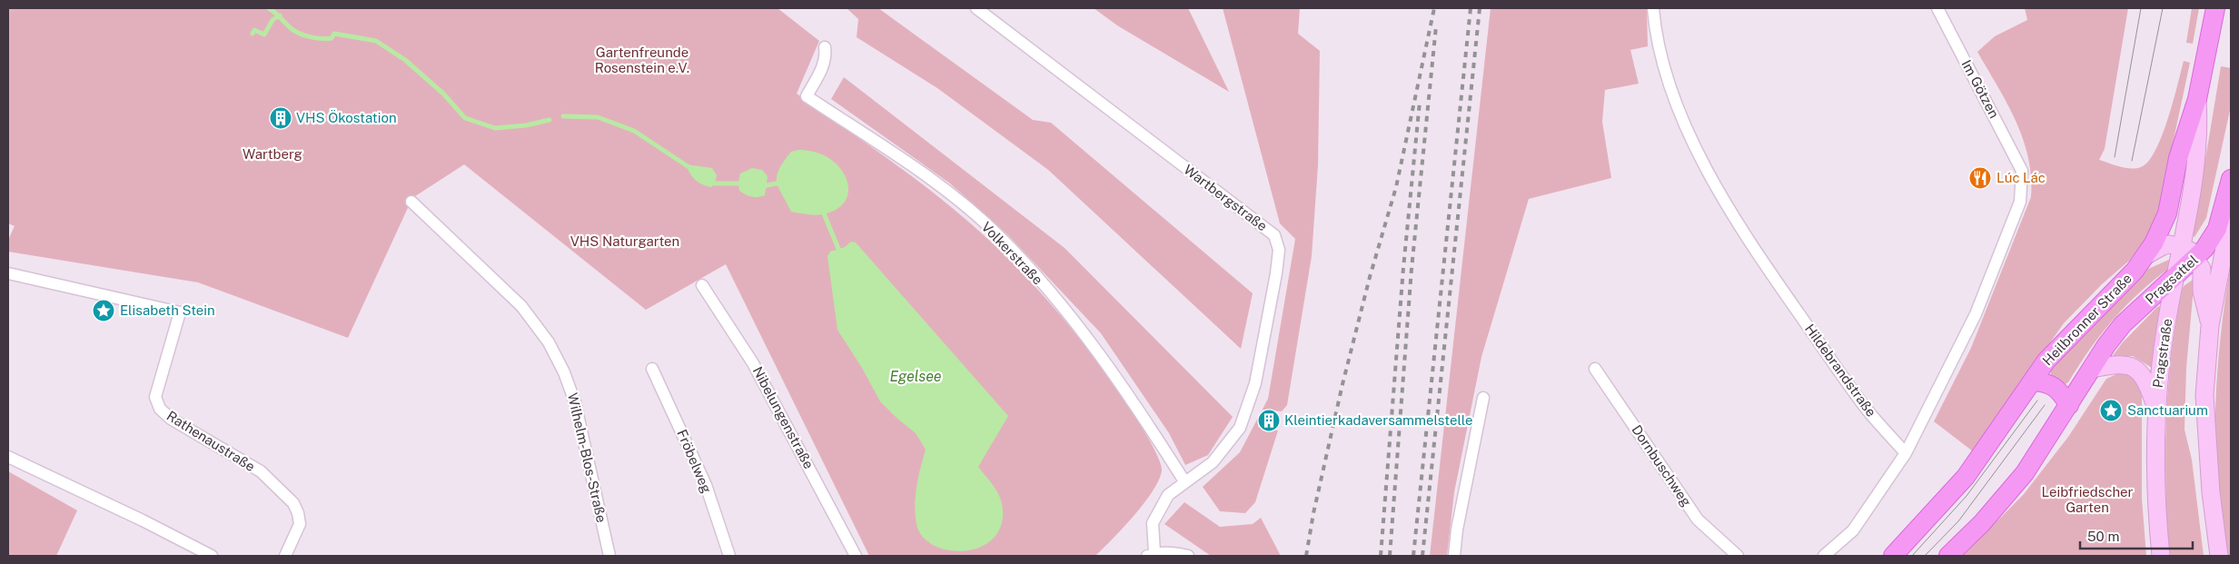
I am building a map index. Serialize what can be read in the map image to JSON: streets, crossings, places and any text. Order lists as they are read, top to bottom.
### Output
{
  "streets": {
    "main road": ["Pragsattel", "Heilbronner Straße", "Pragstraße"],
    "street": [
      "Im Götzen",
      "Wartbergstraße",
      "Volkerstraße",
      "Hildebrandstraße",
      "Nibelungenstraße",
      "Rathenaustraße",
      "Wilhelm-Blos-Straße",
      "Fröbelweg",
      "Dornbuschweg"
    ]
  },
  "crossings": [
    ["Im Götzen", "Hildebrandstraße"],
    ["Wartbergstraße", "Volkerstraße"],
    ["Pragsattel", "Pragstraße"]
  ],
  "water": ["Egelsee"],
  "parks": [
    "Gartenfreunde Rosenstein e.V.",
    "Wartberg",
    "VHS Naturgarten",
    "Leibfriedscher Garten"
  ],
  "places": {
    "building": ["VHS Ökostation", "Kleintierkadaversammelstelle"],
    "restaurant": ["Lúc Lác"],
    "place": ["Elisabeth Stein", "Sanctuarium"]
  },
  "scale_bar": "50 m"
}
